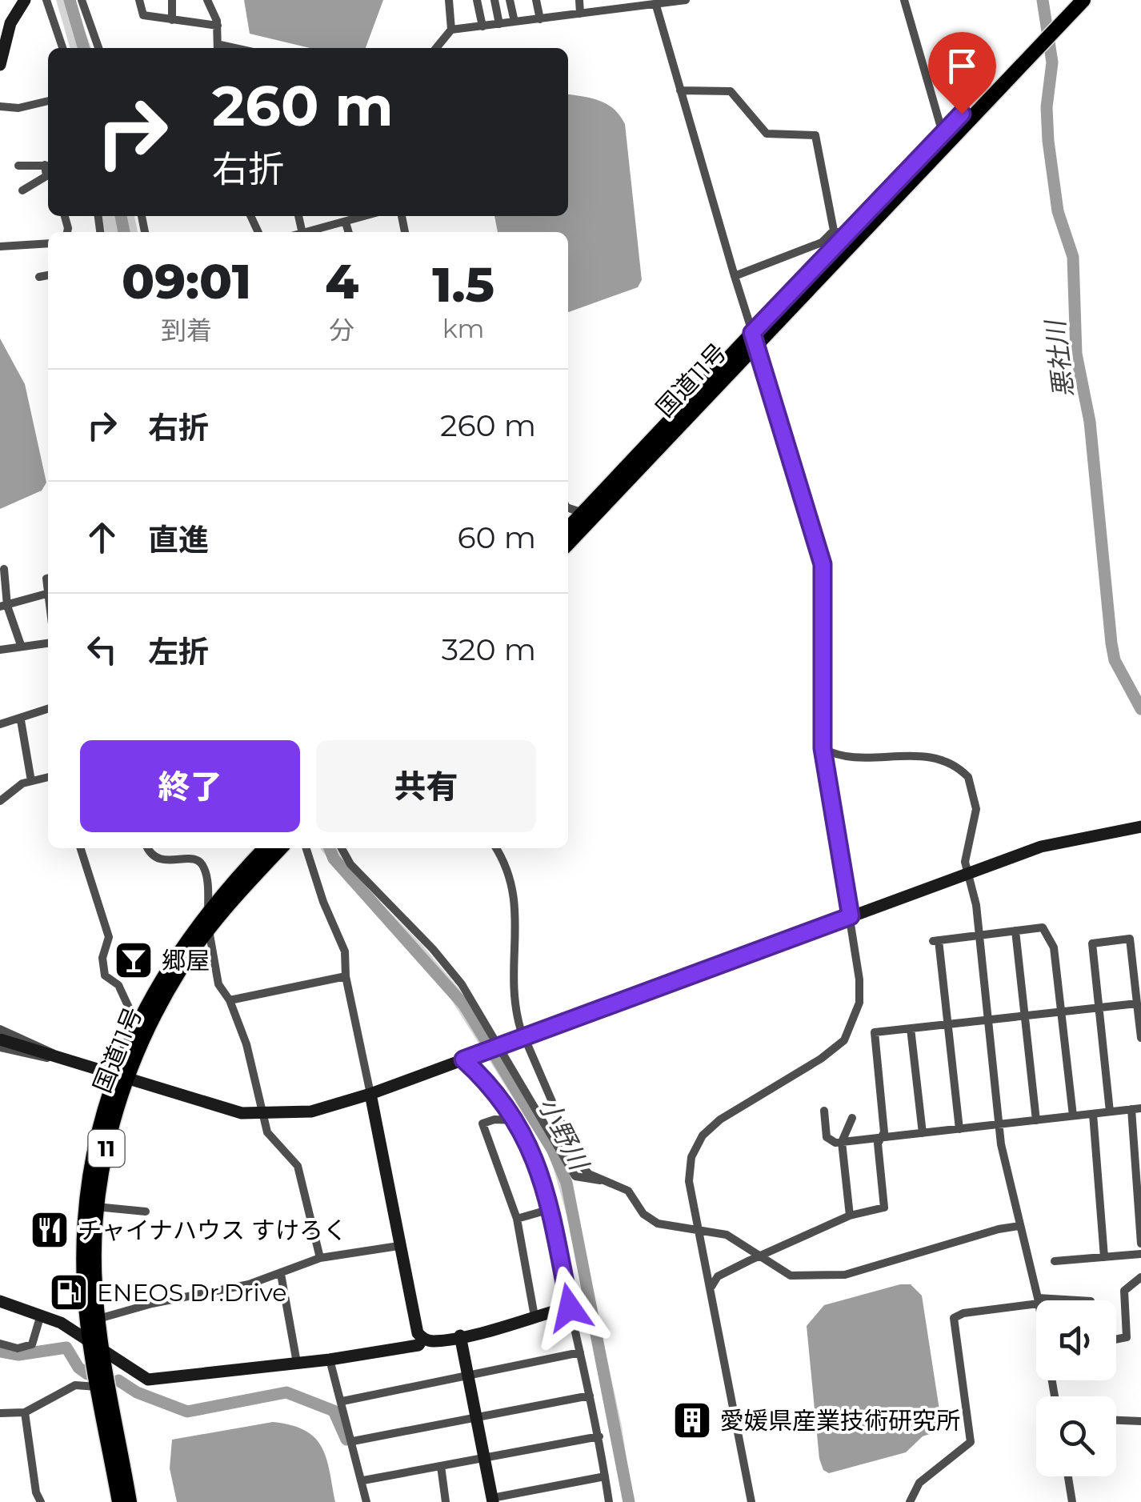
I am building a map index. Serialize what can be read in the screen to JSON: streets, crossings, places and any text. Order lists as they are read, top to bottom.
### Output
{
  "streets": {
    "highway": ["国道11号", "11"]
  },
  "water": ["悪社川", "小野川"],
  "places": {
    "bar": ["郷屋"],
    "restaurant": ["チャイナハウス すけろく"],
    "fuel station": ["ENEOS Dr.Drive"],
    "building": ["愛媛県産業技術研究所"]
  },
  "page": {
    "turn": ["260 m", "右折"],
    "eta": [
      "09:01",
      "到着",
      "4",
      "分",
      "1.5",
      "km"
    ],
    "list": [
      {
        "name": "右折",
        "value": "260 m"
      },
      {
        "name": "直進",
        "value": "60 m"
      },
      {
        "name": "左折",
        "value": "320 m"
      }
    ],
    "buttons": ["終了", "共有"]
  }
}
